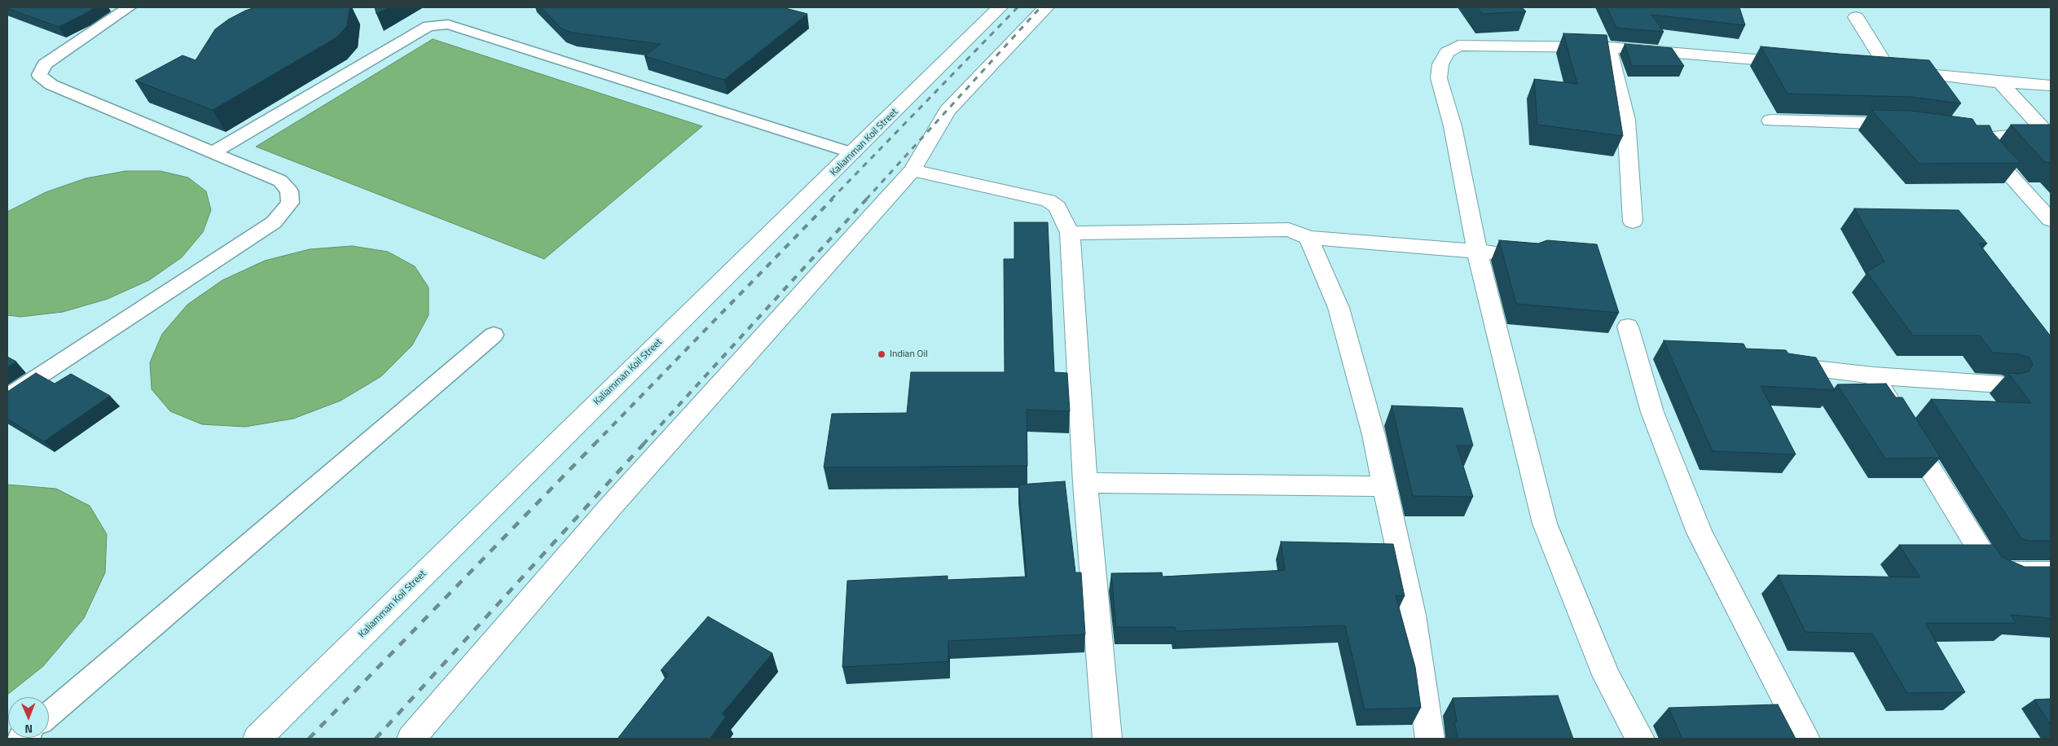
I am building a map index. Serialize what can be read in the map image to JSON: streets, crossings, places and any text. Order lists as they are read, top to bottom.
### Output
{
  "streets": {
    "street": ["Kaliamman Koil Street"]
  },
  "places": ["Indian Oil"],
  "north": "bottom"
}
